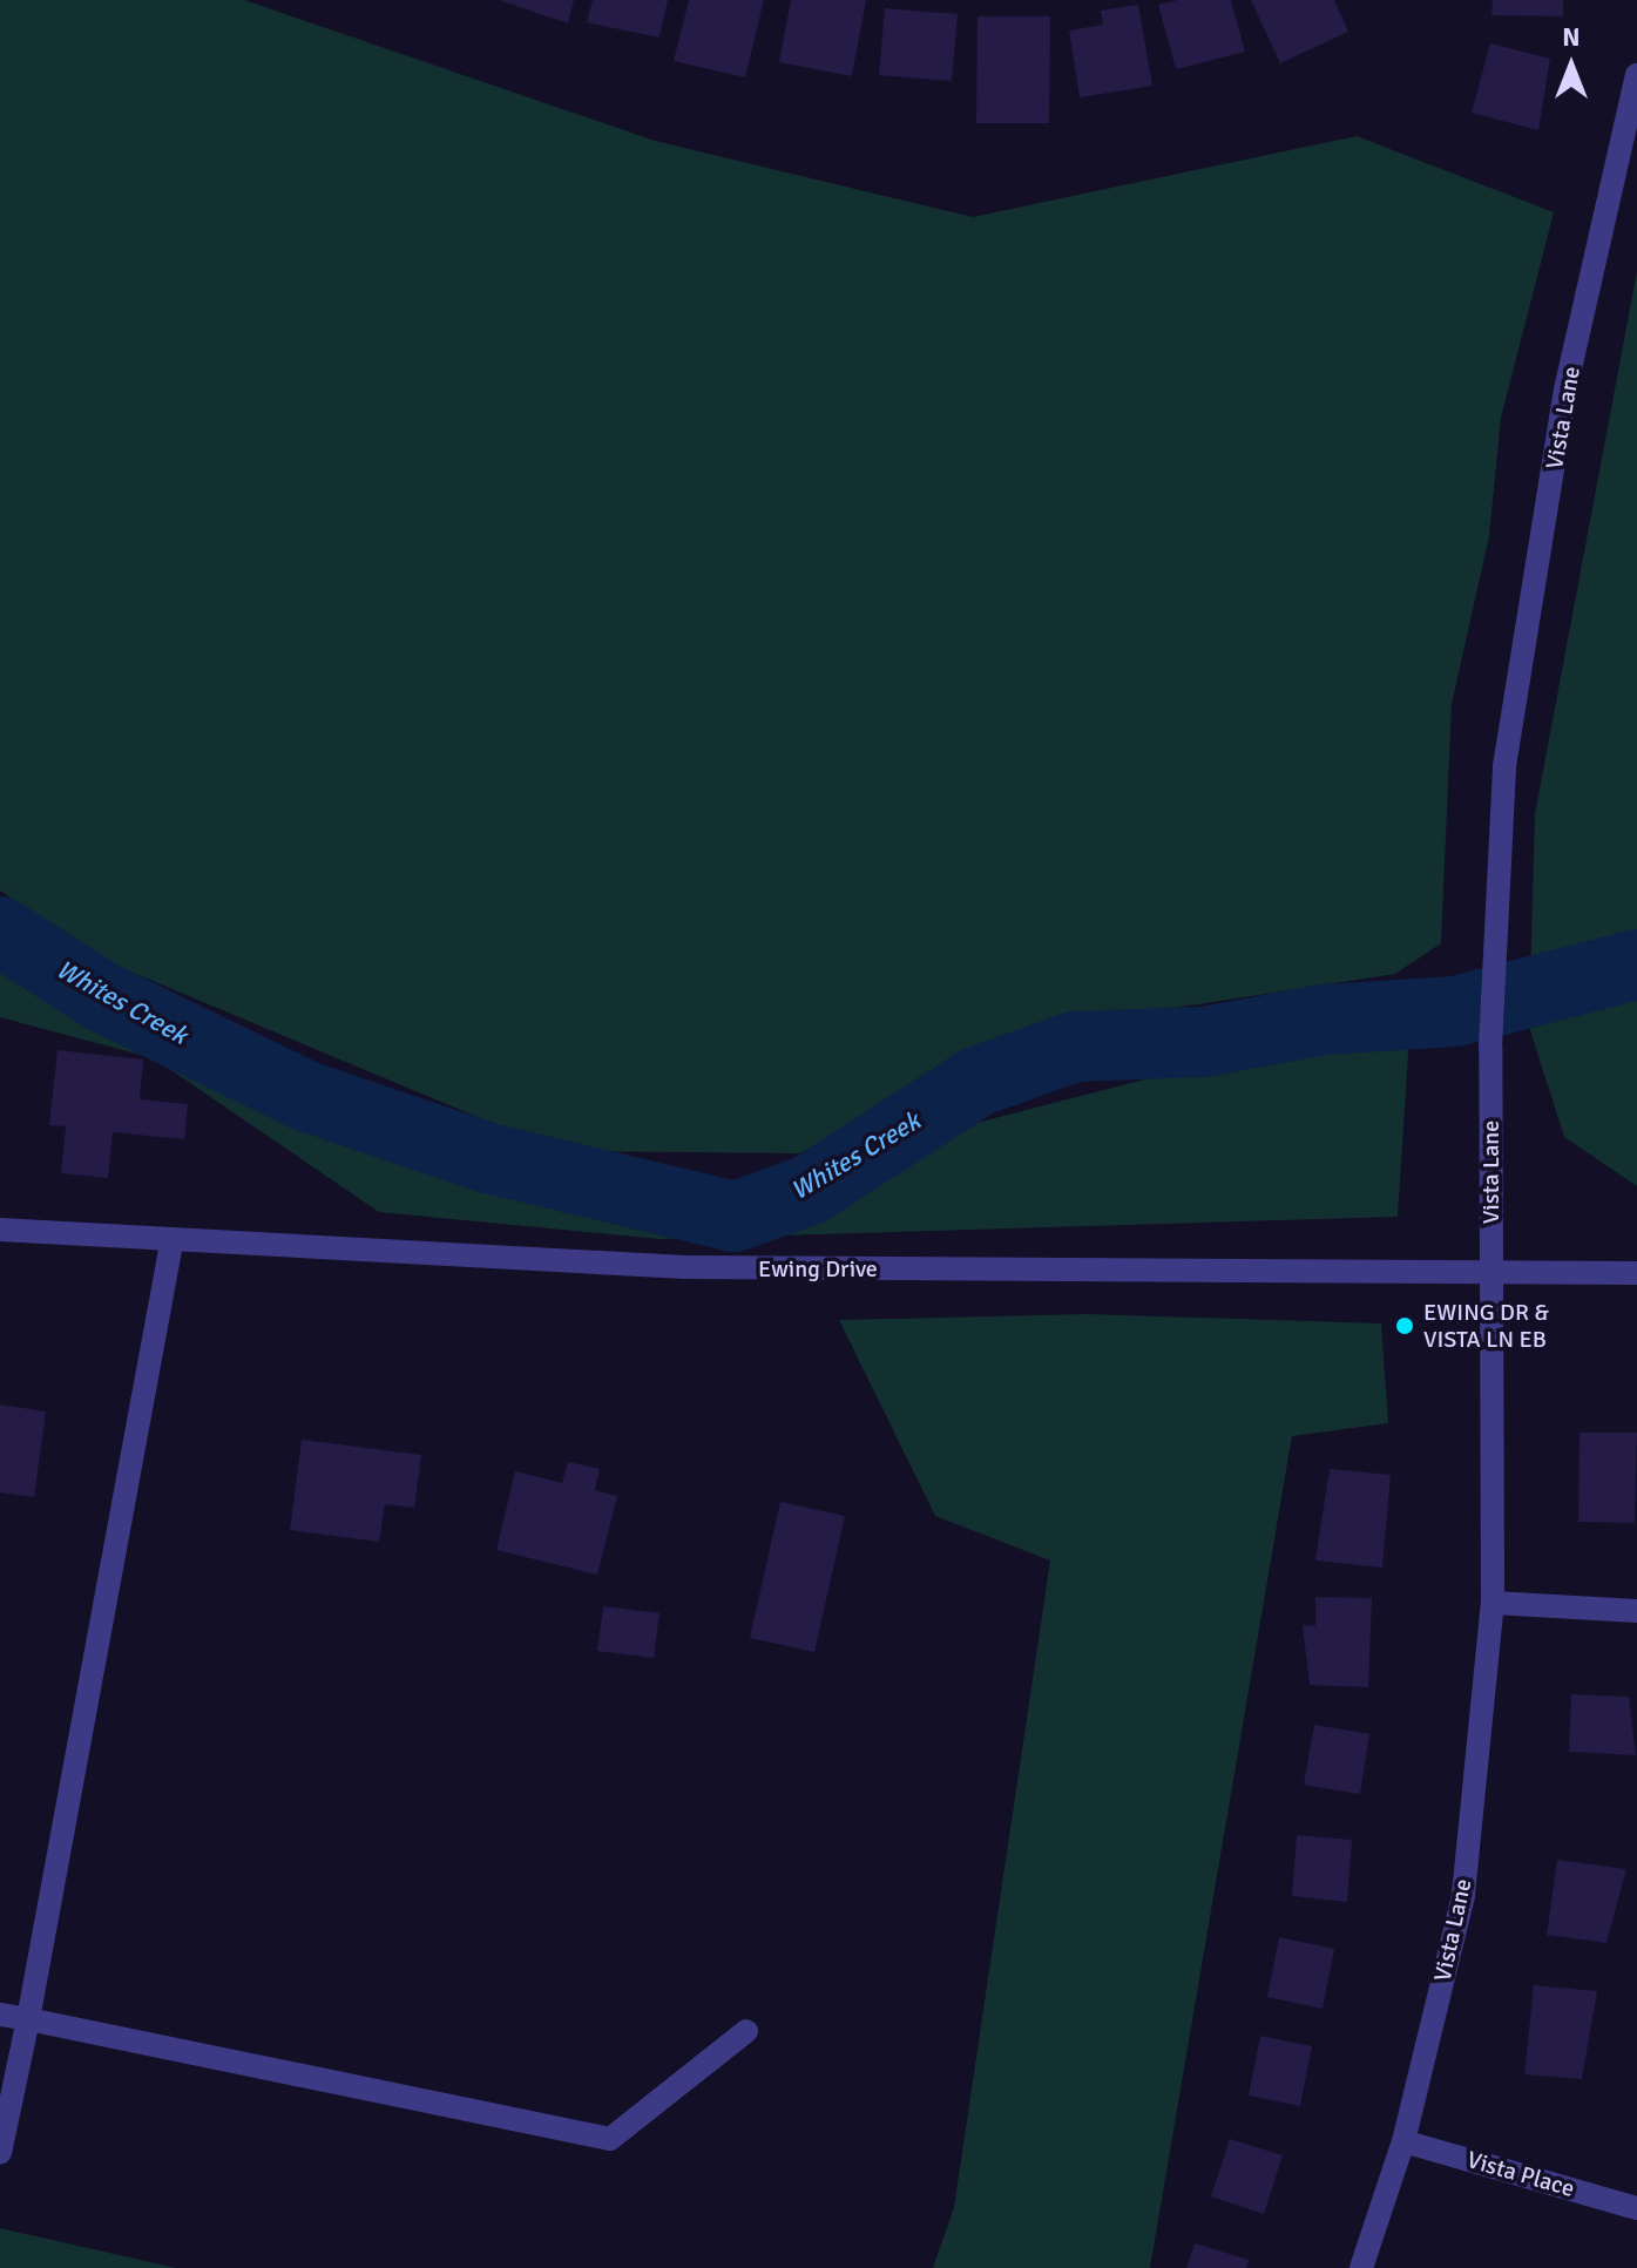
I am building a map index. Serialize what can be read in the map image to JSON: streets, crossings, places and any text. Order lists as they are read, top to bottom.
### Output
{
  "streets": {
    "street": ["Vista Lane", "Ewing Drive", "Vista Place"]
  },
  "crossings": [
    ["Vista Lane", "Ewing Drive"],
    ["Vista Lane", "Vista Place"]
  ],
  "water": ["Whites Creek"],
  "places": ["EWING DR & VISTA LN EB"],
  "north": "top"
}
